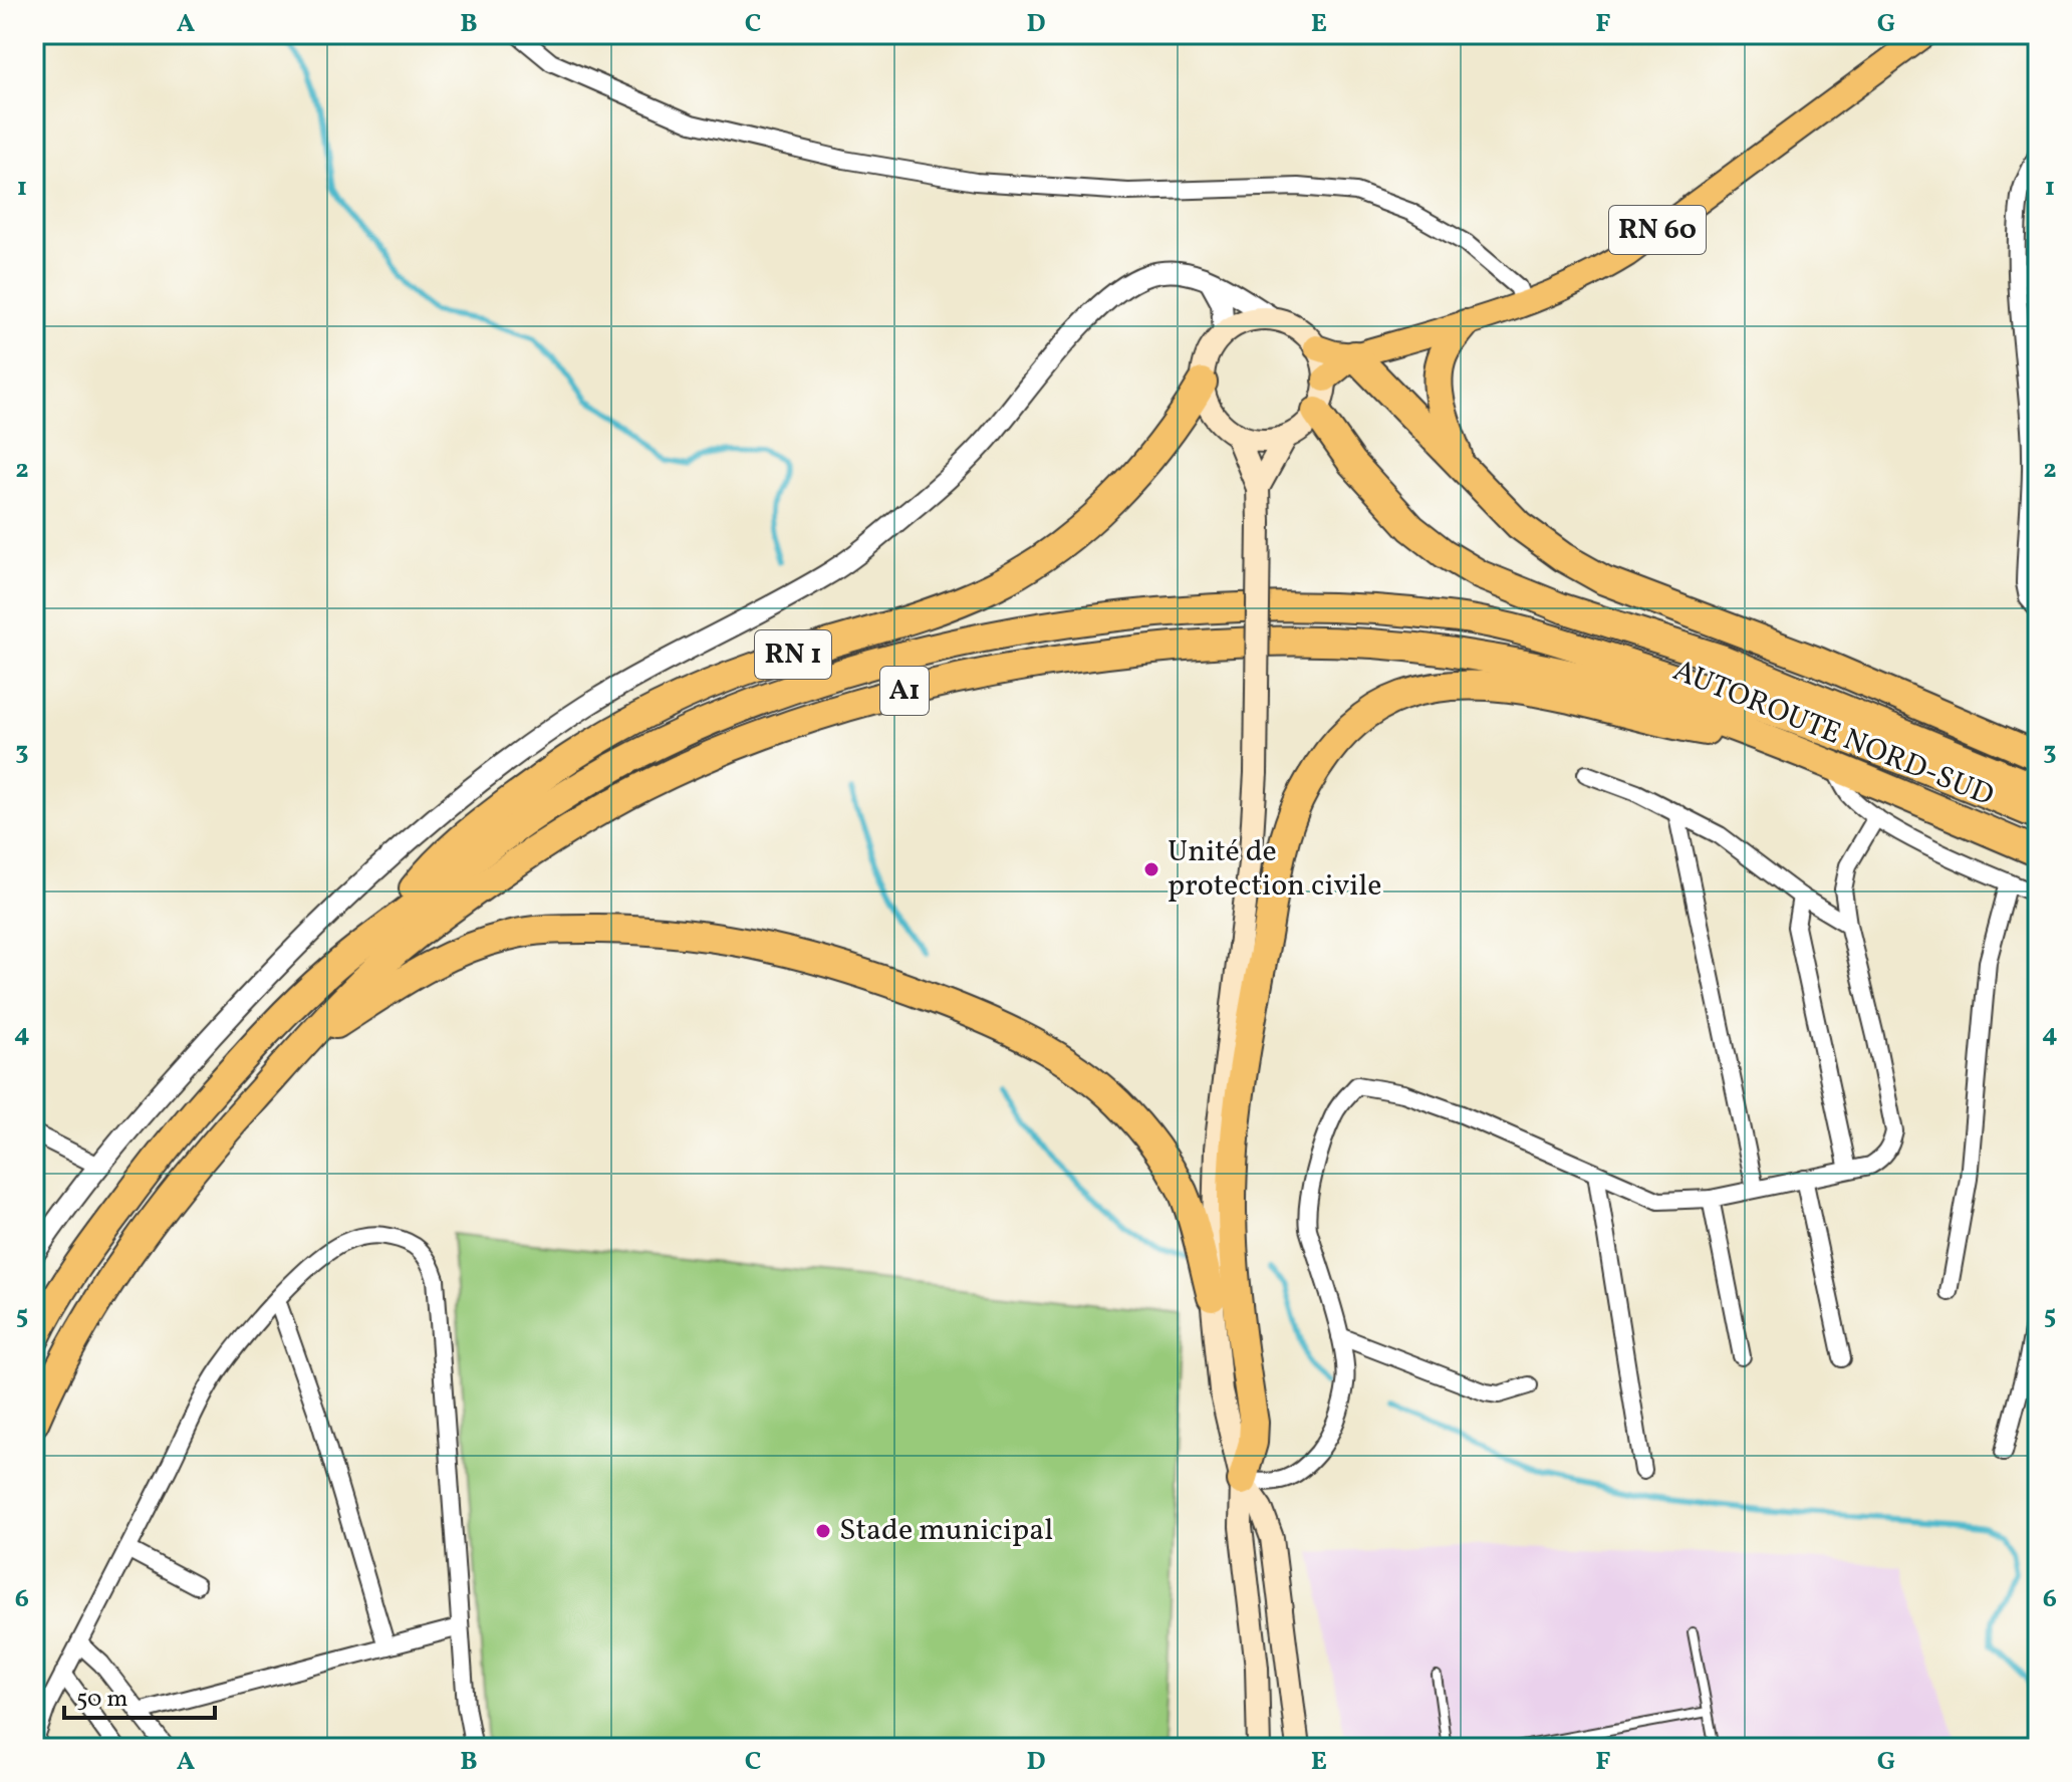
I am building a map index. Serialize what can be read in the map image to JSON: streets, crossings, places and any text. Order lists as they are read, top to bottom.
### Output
{
  "streets": {
    "highway": ["RN 1", "A1", "AUTOROUTE NORD-SUD"],
    "main road": ["RN 60"]
  },
  "crossings": [
    ["RN 60", "RN 1"],
    ["RN 1", "AUTOROUTE NORD-SUD"]
  ],
  "places": ["Unité de protection civile", "Stade municipal"],
  "scale_bar": "50 m",
  "grid": {
    "columns": [
      "A",
      "B",
      "C",
      "D",
      "E",
      "F",
      "G"
    ],
    "rows": [
      "1",
      "2",
      "3",
      "4",
      "5",
      "6"
    ]
  }
}
